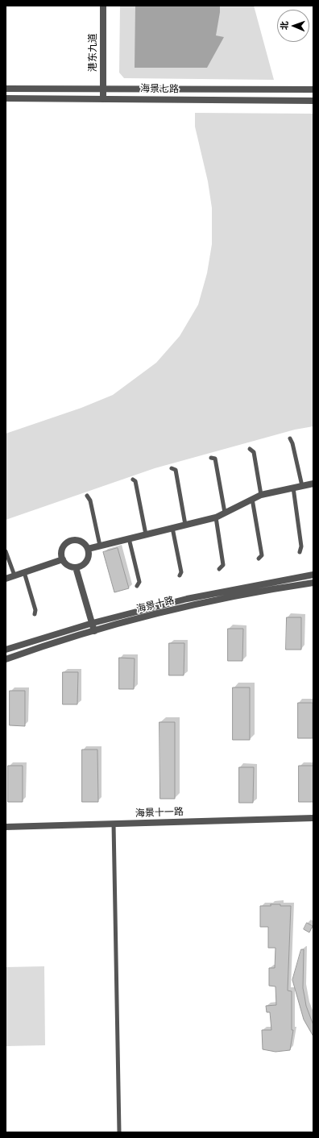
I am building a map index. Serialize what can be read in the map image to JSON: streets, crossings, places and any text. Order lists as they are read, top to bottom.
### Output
{
  "streets": {
    "street": [
      "港东九道",
      "海景七路",
      "海景十路",
      "海景十一路"
    ]
  },
  "crossings": [
    ["港东九道", "海景七路"]
  ],
  "north": "left"
}
